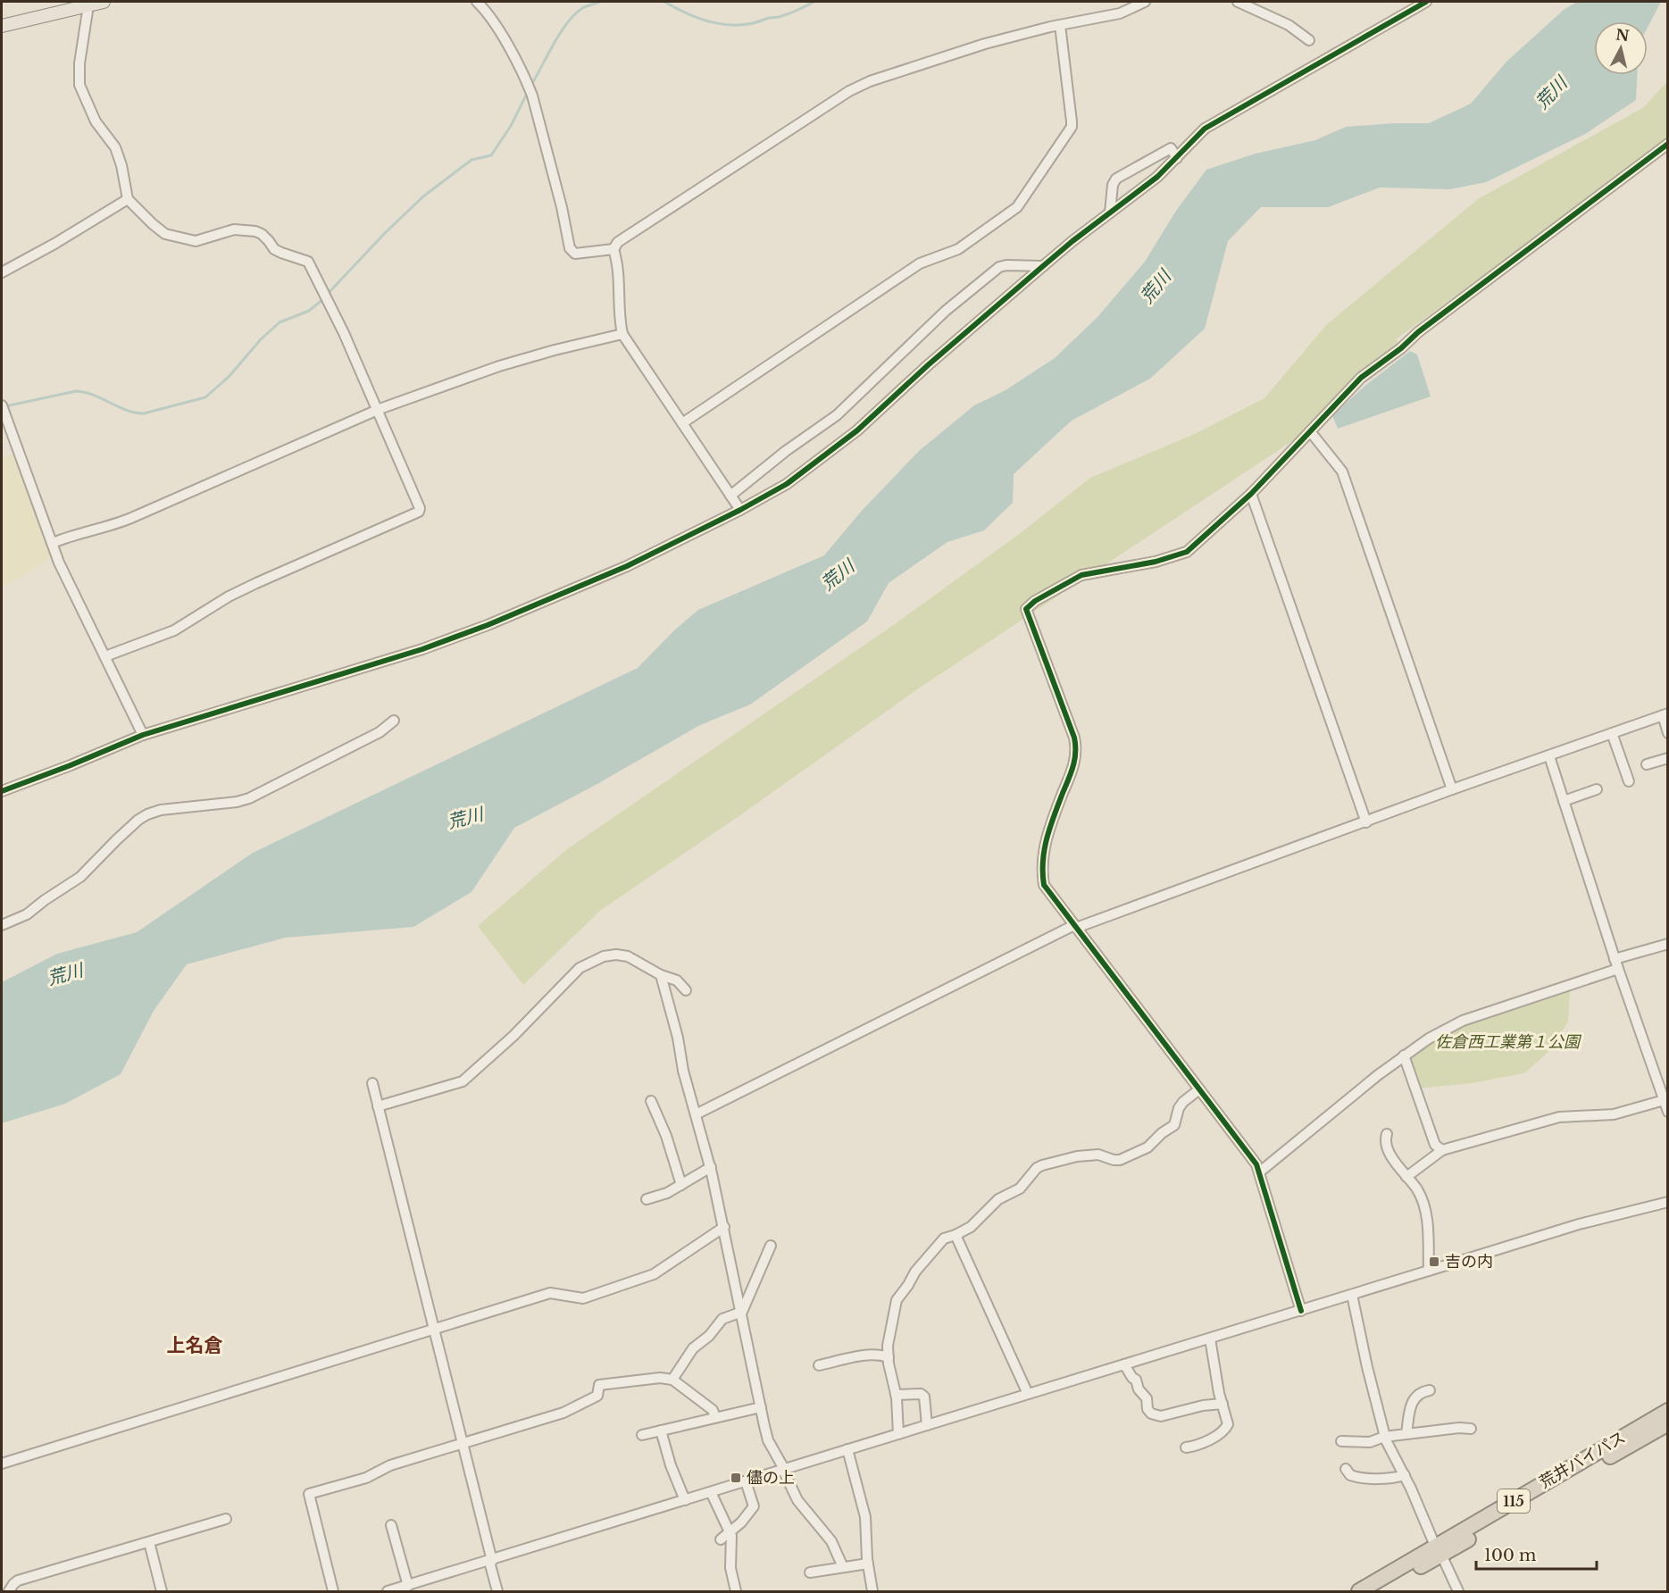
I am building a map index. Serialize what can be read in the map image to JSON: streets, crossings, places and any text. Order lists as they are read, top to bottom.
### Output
{
  "streets": {
    "highway": ["荒井バイパス", "115"]
  },
  "districts": ["上名倉"],
  "water": ["荒川"],
  "parks": ["佐倉西工業第１公園"],
  "places": {
    "transit": ["吉の内", "儘の上"]
  },
  "scale_bar": "100 m",
  "north": "top"
}
